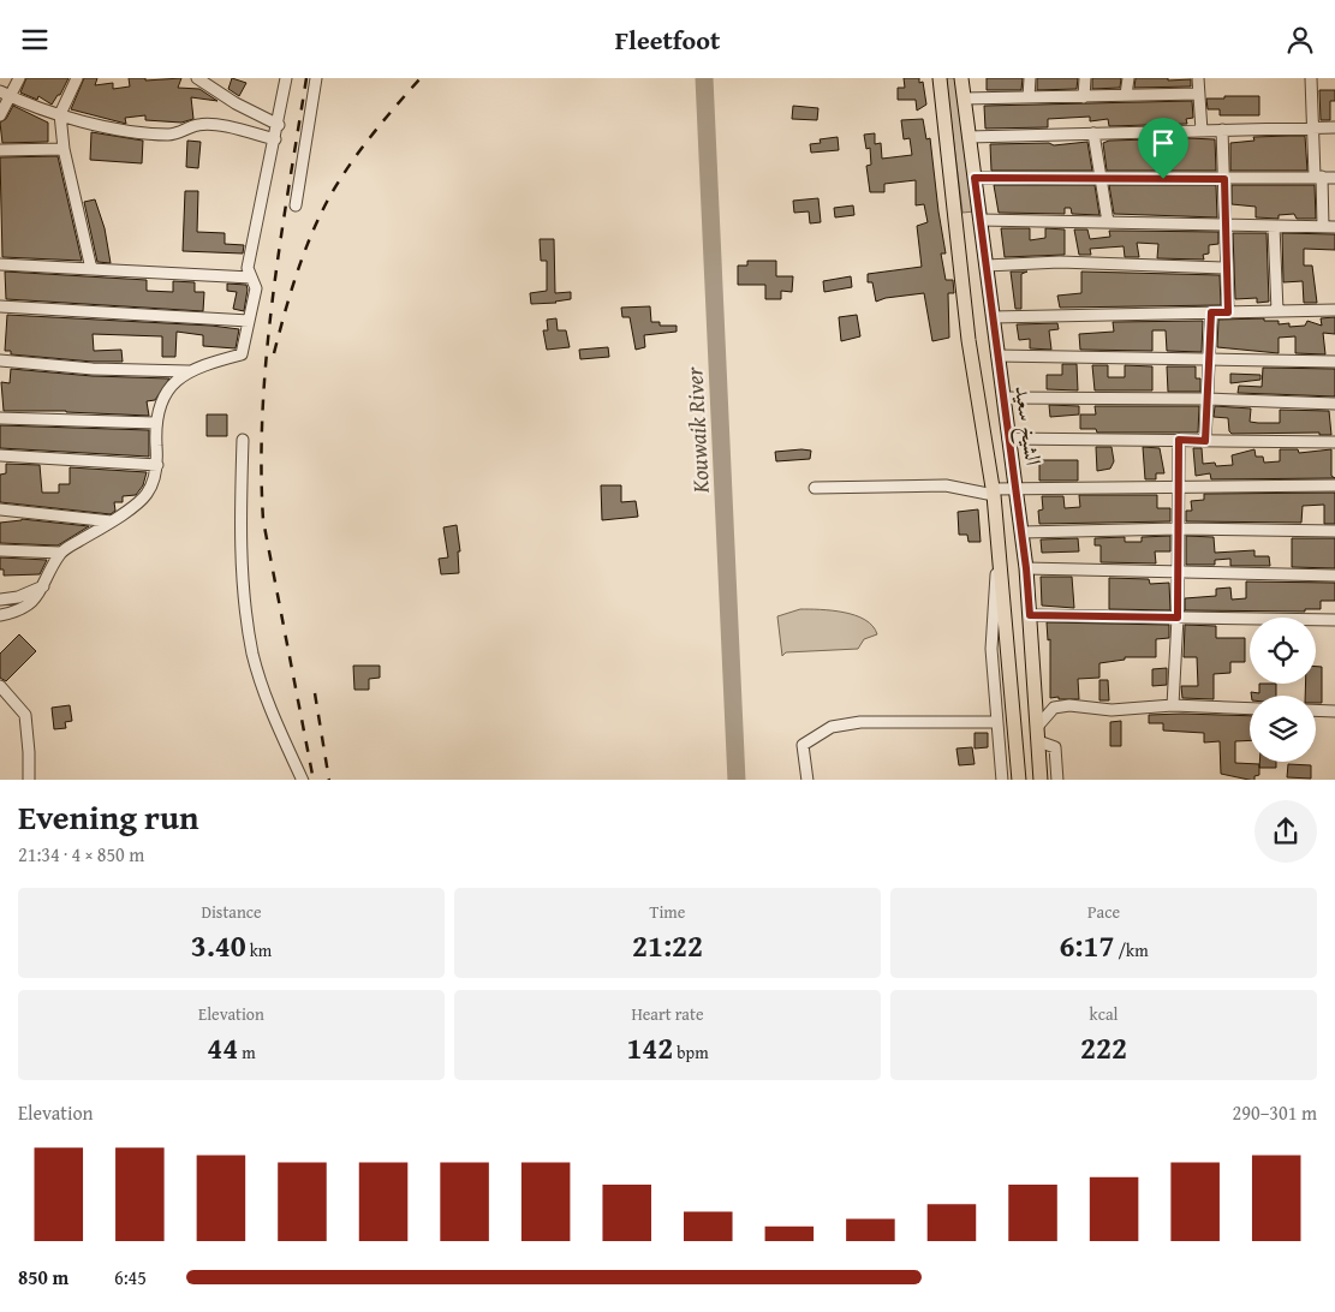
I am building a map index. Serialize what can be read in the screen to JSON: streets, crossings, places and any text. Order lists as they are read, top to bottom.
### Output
{
  "streets": {
    "main road": ["الشيخ سعيد"]
  },
  "water": ["Kouwaik River"],
  "page": {
    "header": "Fleetfoot",
    "heading": ["Evening run", "21:34 · 4 × 850 m"],
    "stats": [
      ["Distance", "3.40 km"],
      ["Time", "21:22"],
      ["Pace", "6:17 /km"],
      ["Elevation", "44 m"],
      ["Heart rate", "142 bpm"],
      ["kcal", "222"]
    ],
    "chart": ["Elevation", "290–301 m"],
    "list": [
      {
        "name": "850 m",
        "note": "6:45"
      }
    ]
  }
}
